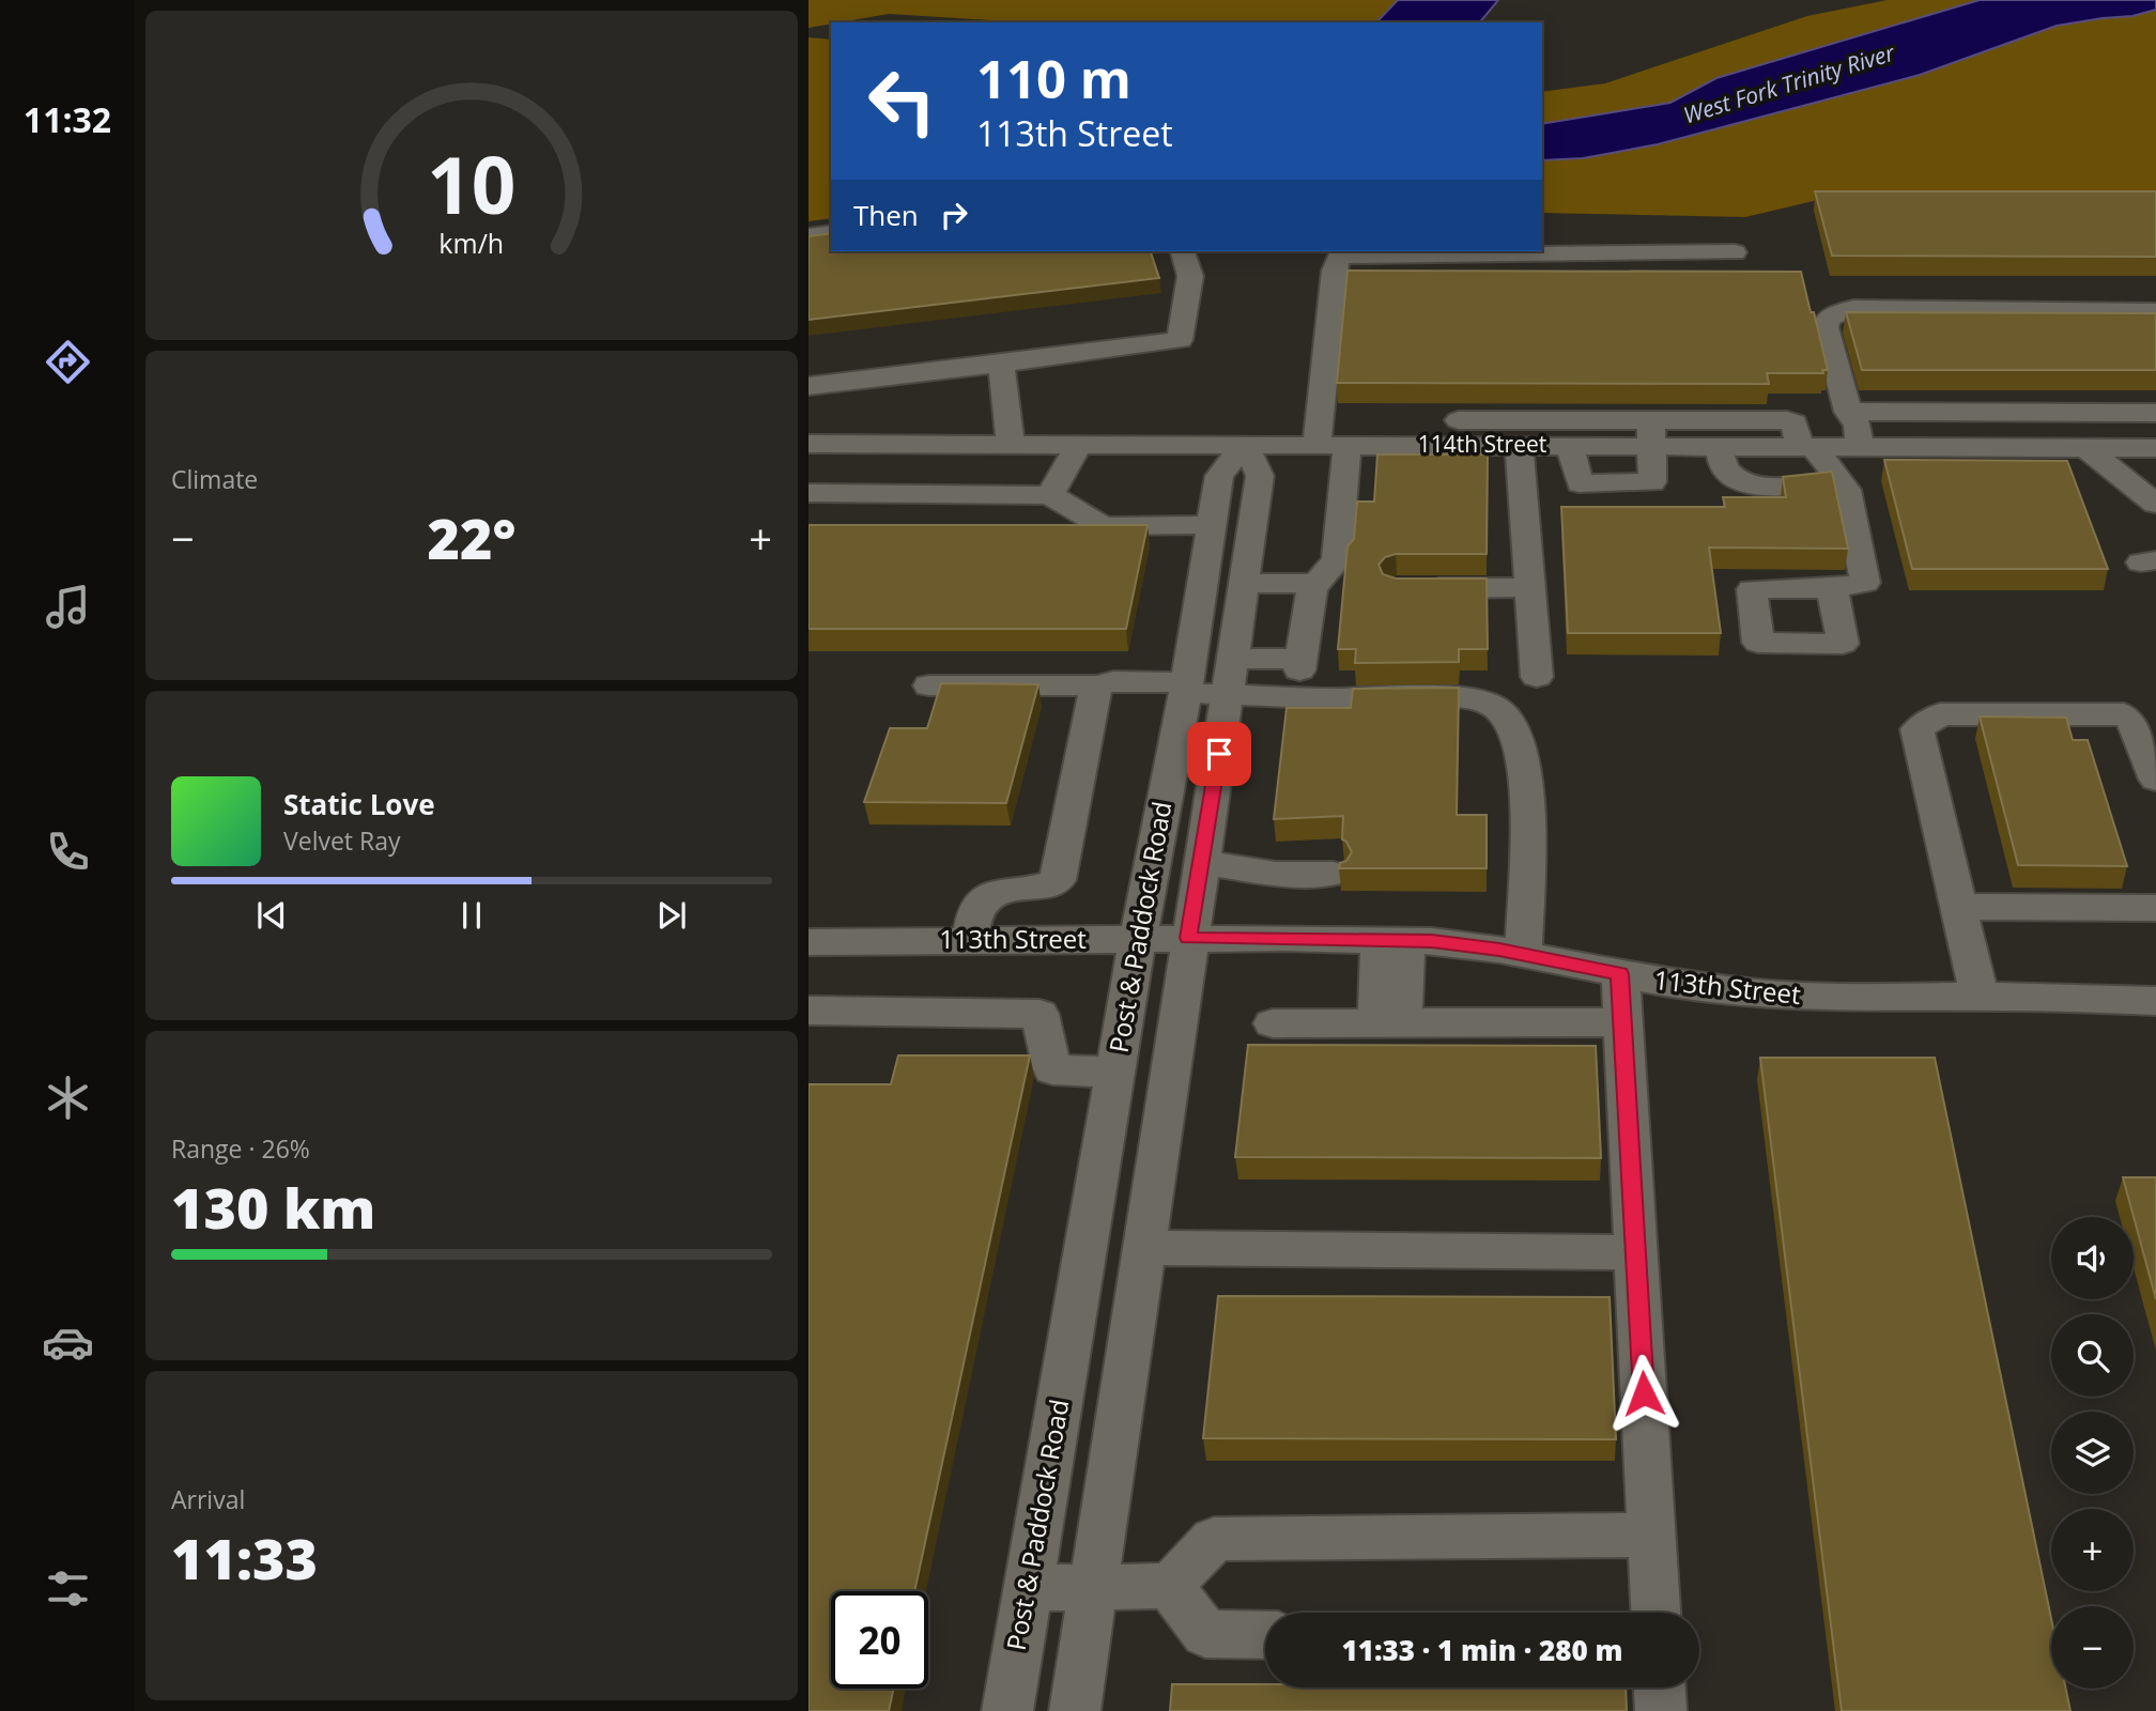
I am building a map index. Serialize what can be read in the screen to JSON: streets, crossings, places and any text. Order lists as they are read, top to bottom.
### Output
{
  "streets": {
    "street": ["114th Street", "Post & Paddock Road", "113th Street"]
  },
  "crossings": [
    ["114th Street", "Post & Paddock Road"],
    ["Post & Paddock Road", "113th Street"]
  ],
  "water": ["West Fork Trinity River"],
  "page": {
    "tabs": "11:32",
    "turn": ["110 m", "113th Street"],
    "then": "Then",
    "tile": [
      "Climate",
      ["Range · 26%", "130 km"],
      ["Arrival", "11:33"]
    ],
    "heat": ["−", "22°", "+"],
    "song": ["Static Love", "Velvet Ray"],
    "map_buttons": ["+", "−"],
    "limit": "20",
    "trip": "11:33 · 1 min · 280 m",
    "gauge": ["10", "km/h"]
  }
}
